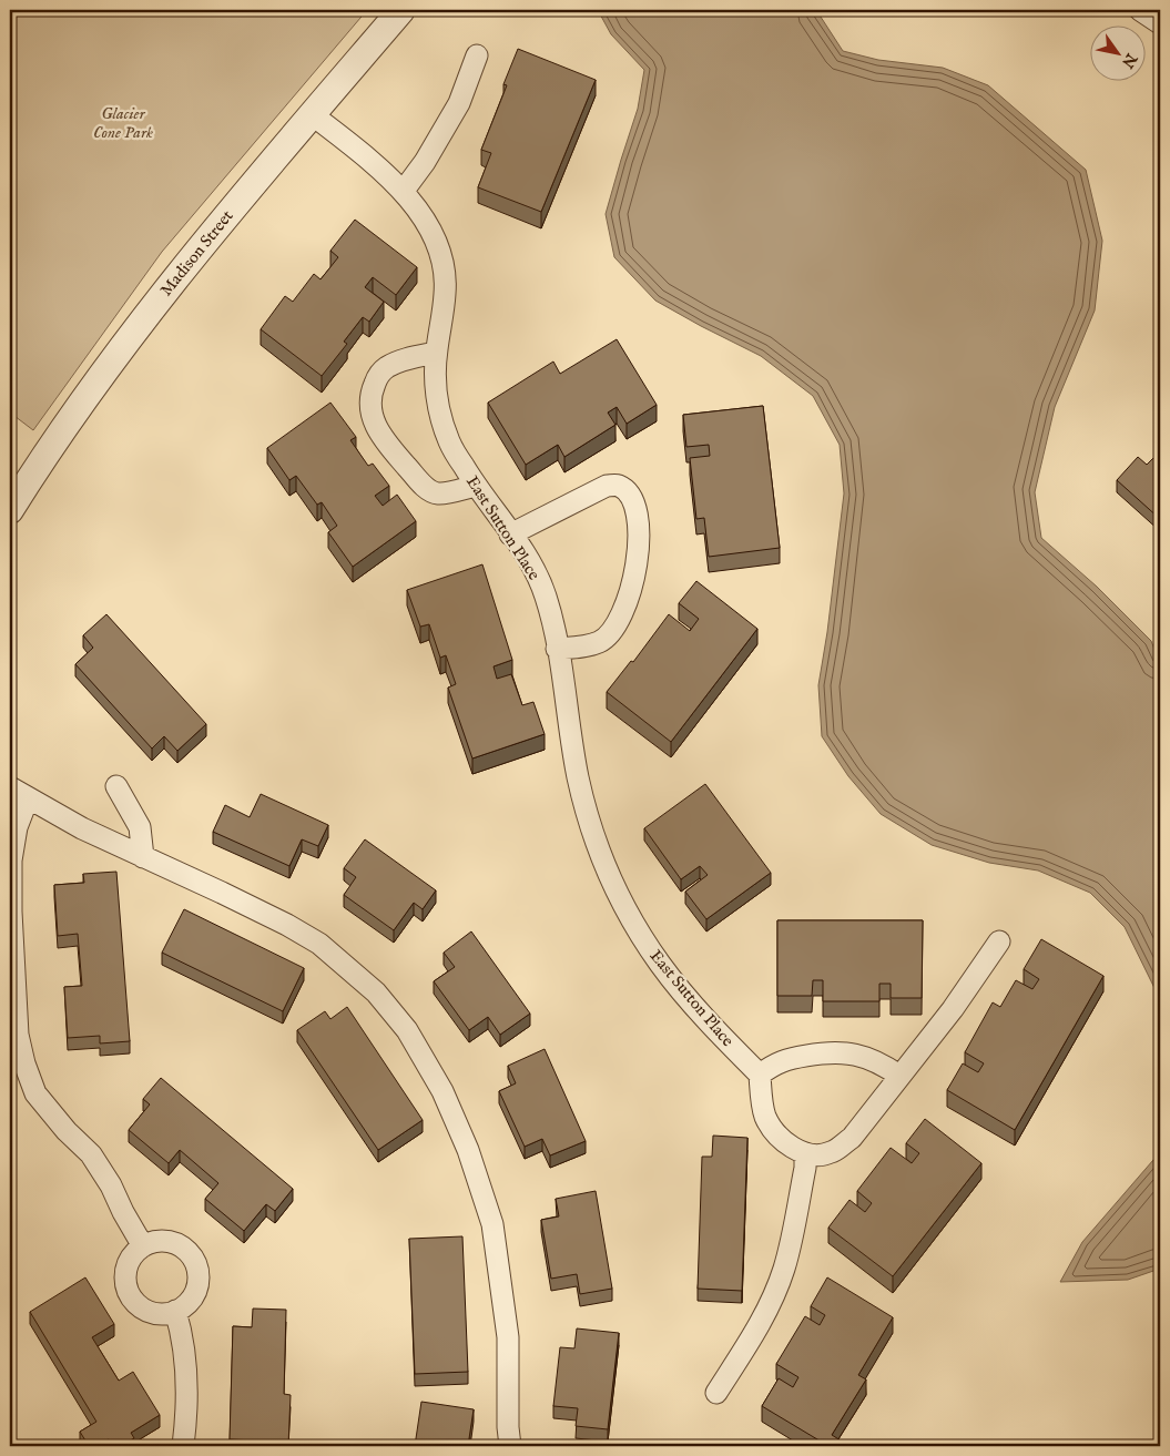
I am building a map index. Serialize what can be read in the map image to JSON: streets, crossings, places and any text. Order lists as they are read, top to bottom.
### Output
{
  "streets": {
    "street": ["Madison Street", "East Sutton Place"]
  },
  "crossings": [
    ["Madison Street", "East Sutton Place"]
  ],
  "parks": ["Glacier Cone Park"],
  "north": "bottom right"
}
